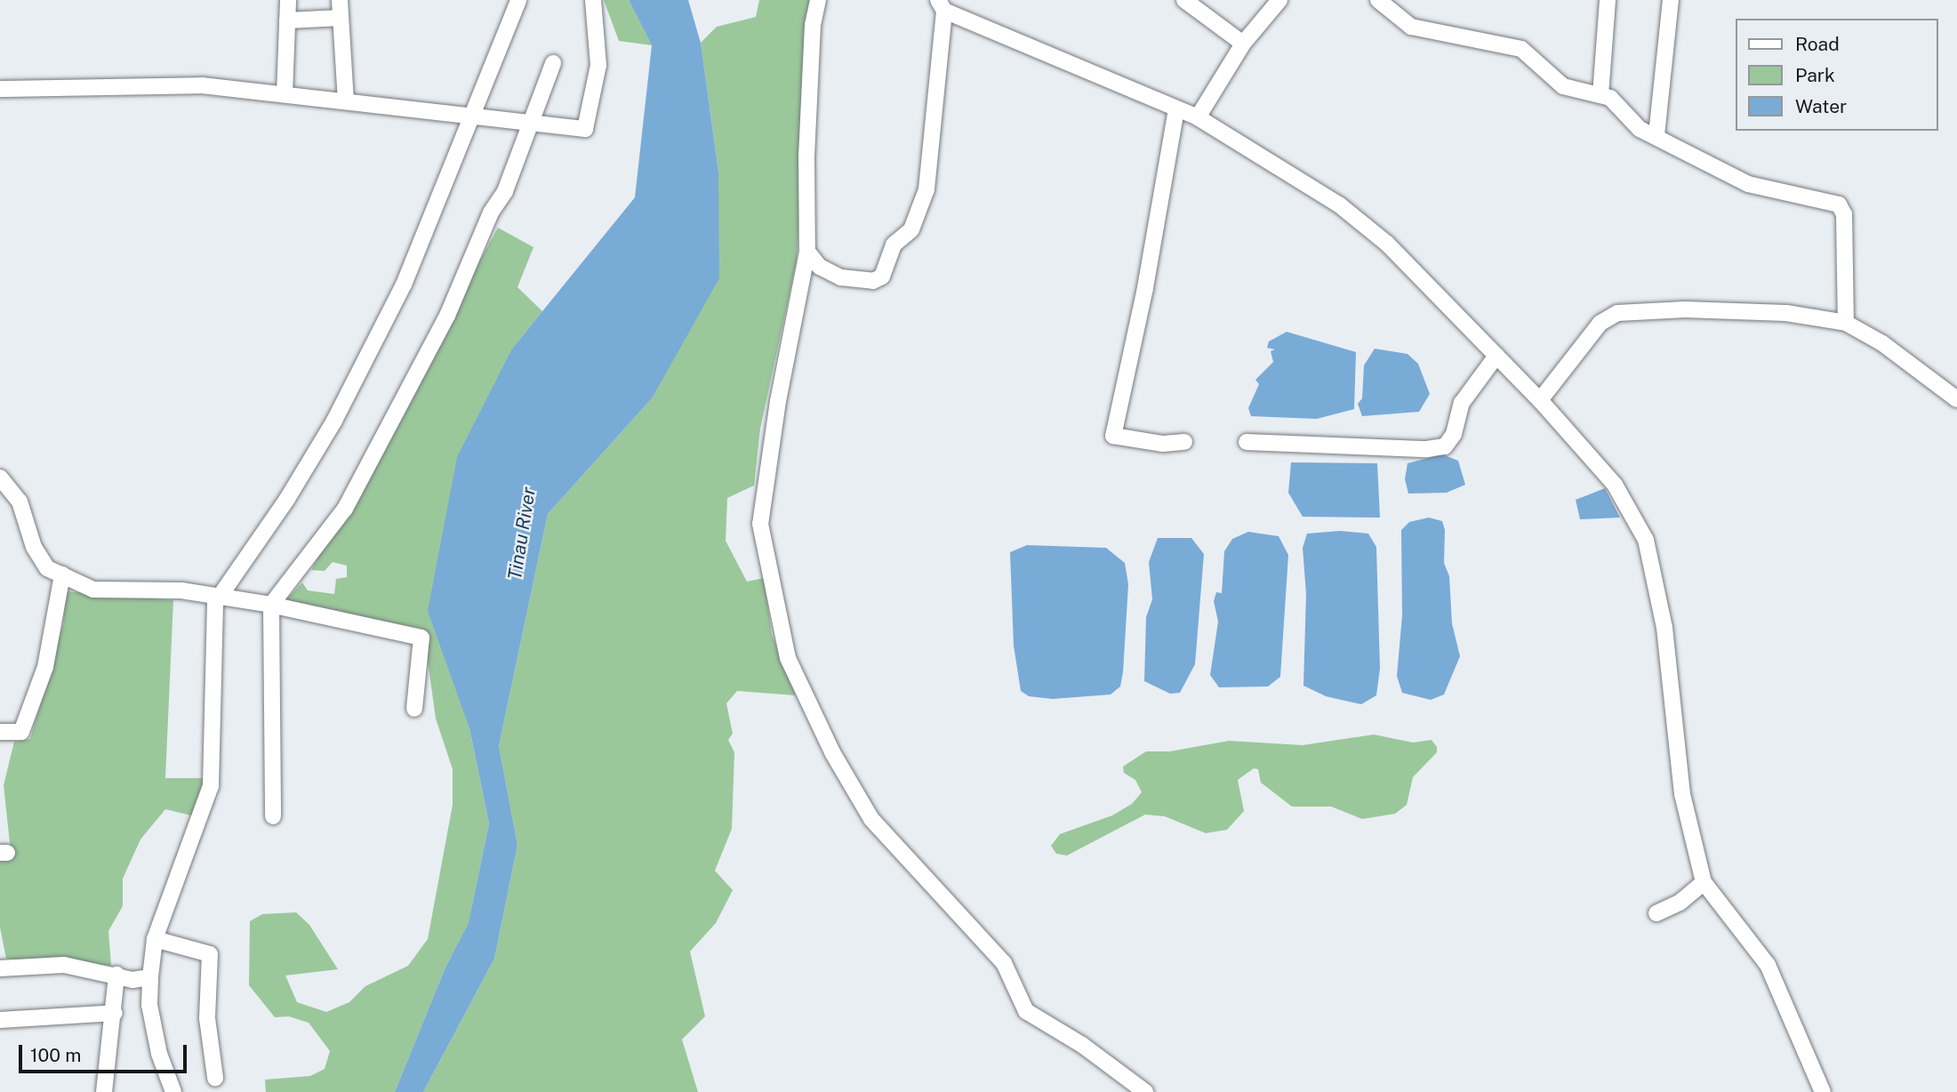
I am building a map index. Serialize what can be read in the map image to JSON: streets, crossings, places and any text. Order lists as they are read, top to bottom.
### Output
{
  "water": ["Tinau River"],
  "legend": ["Road", "Park", "Water"],
  "scale_bar": "100 m"
}
